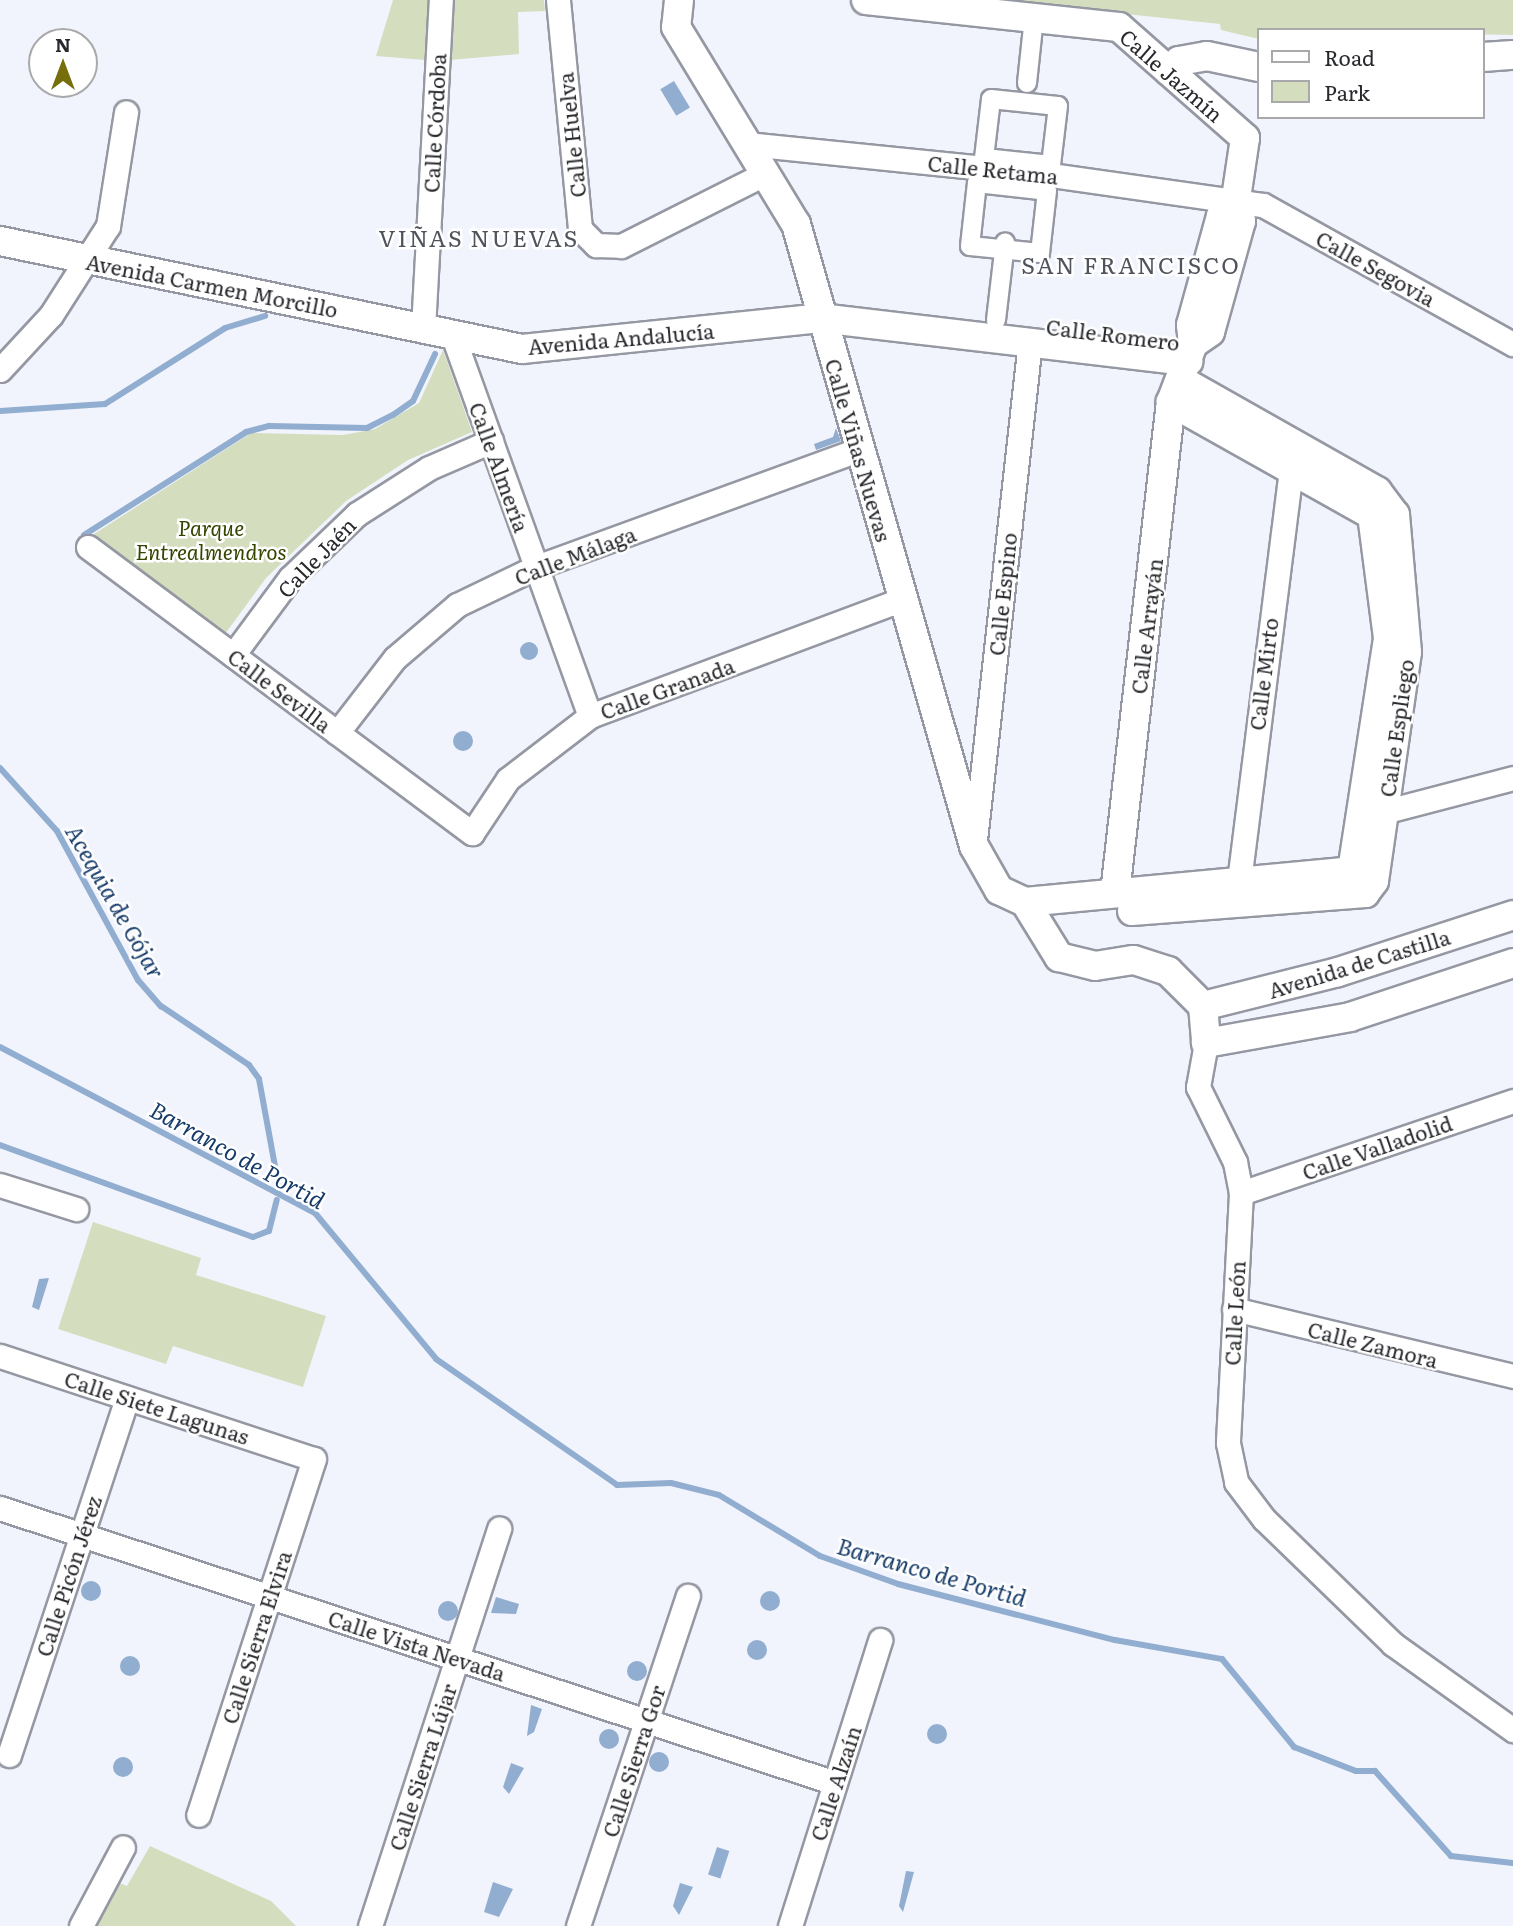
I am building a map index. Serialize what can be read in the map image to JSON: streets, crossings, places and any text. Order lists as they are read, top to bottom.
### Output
{
  "streets": {
    "street": [
      "Calle Jazmín",
      "Calle Córdoba",
      "Calle Huelva",
      "Calle Retama",
      "Calle Segovia",
      "Avenida Carmen Morcillo",
      "Calle Romero",
      "Avenida Andalucía",
      "Calle Viñas Nuevas",
      "Calle Almería",
      "Calle Málaga",
      "Calle Jaén",
      "Calle Espino",
      "Calle Arrayán",
      "Calle Mirto",
      "Calle Granada",
      "Calle Sevilla",
      "Calle Espliego",
      "Avenida de Castilla",
      "Calle Valladolid",
      "Calle León",
      "Calle Zamora",
      "Calle Siete Lagunas",
      "Calle Picón Jérez",
      "Calle Sierra Elvira",
      "Calle Vista Nevada",
      "Calle Sierra Gor",
      "Calle Sierra Lújar",
      "Calle Alzaín"
    ]
  },
  "crossings": [
    ["Calle Jazmín", "Calle Retama"],
    ["Calle Jazmín", "Calle Segovia"],
    ["Calle Jazmín", "Calle Romero"],
    ["Calle Jazmín", "Calle Arrayán"],
    ["Calle Jazmín", "Calle Espliego"],
    ["Calle Córdoba", "Avenida Carmen Morcillo"],
    ["Calle Córdoba", "Avenida Andalucía"],
    ["Calle Huelva", "Calle Viñas Nuevas"],
    ["Calle Retama", "Calle Segovia"],
    ["Calle Retama", "Calle Viñas Nuevas"],
    ["Avenida Carmen Morcillo", "Avenida Andalucía"],
    ["Calle Romero", "Avenida Andalucía"],
    ["Calle Romero", "Calle Viñas Nuevas"],
    ["Calle Romero", "Calle Espino"],
    ["Calle Romero", "Calle Arrayán"],
    ["Calle Romero", "Calle Espliego"],
    ["Avenida Andalucía", "Calle Viñas Nuevas"],
    ["Avenida Andalucía", "Calle Almería"],
    ["Calle Viñas Nuevas", "Calle Málaga"],
    ["Calle Viñas Nuevas", "Calle Espino"],
    ["Calle Viñas Nuevas", "Calle Granada"],
    ["Calle Almería", "Calle Málaga"],
    ["Calle Almería", "Calle Jaén"],
    ["Calle Almería", "Calle Granada"],
    ["Calle Málaga", "Calle Sevilla"],
    ["Calle Jaén", "Calle Sevilla"],
    ["Calle Arrayán", "Calle Espliego"],
    ["Calle Mirto", "Calle Espliego"],
    ["Calle Granada", "Calle Sevilla"],
    ["Avenida de Castilla", "Calle León"],
    ["Calle Valladolid", "Calle León"],
    ["Calle León", "Calle Zamora"],
    ["Calle Siete Lagunas", "Calle Picón Jérez"],
    ["Calle Siete Lagunas", "Calle Sierra Elvira"],
    ["Calle Picón Jérez", "Calle Vista Nevada"],
    ["Calle Sierra Elvira", "Calle Vista Nevada"],
    ["Calle Vista Nevada", "Calle Sierra Gor"],
    ["Calle Vista Nevada", "Calle Sierra Lújar"],
    ["Calle Vista Nevada", "Calle Alzaín"]
  ],
  "districts": ["VIÑAS NUEVAS", "SAN FRANCISCO"],
  "water": ["Acequia de Gójar", "Barranco de Portid"],
  "parks": ["Parque Entrealmendros"],
  "legend": ["Road", "Park"],
  "north": "top"
}
